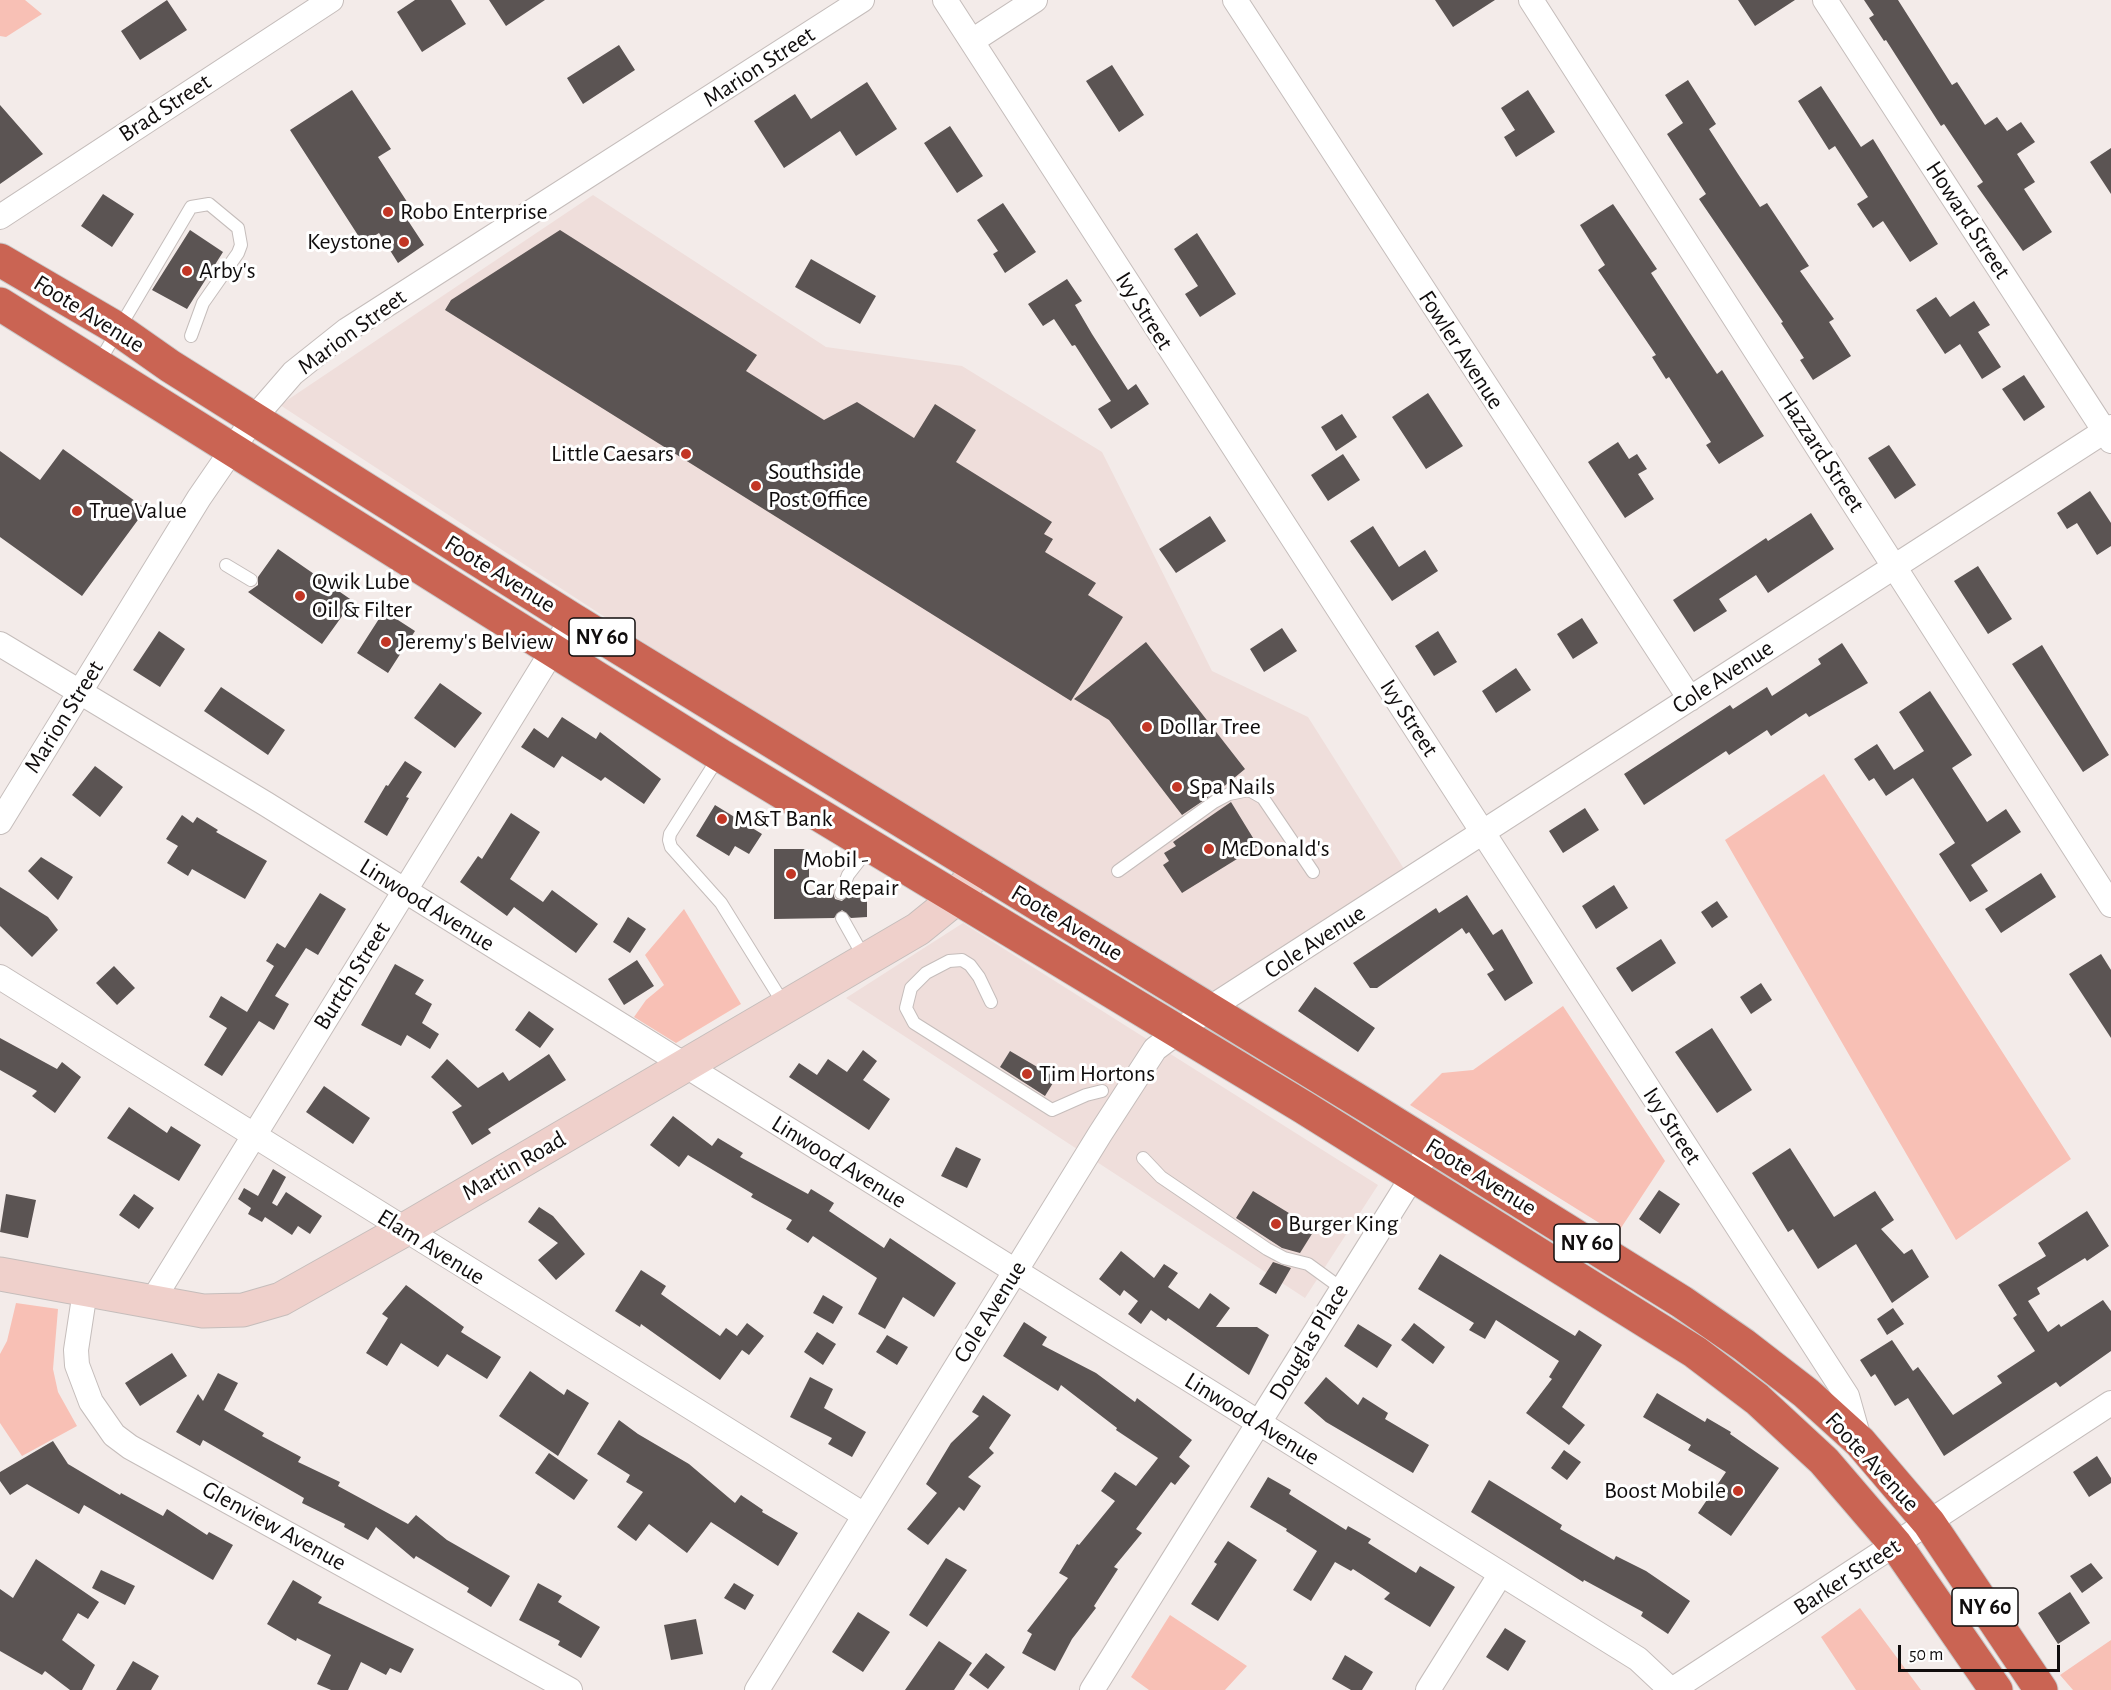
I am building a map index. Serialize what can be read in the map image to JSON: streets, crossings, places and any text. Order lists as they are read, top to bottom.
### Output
{
  "streets": {
    "highway": ["Foote Avenue", "NY 60"],
    "street": [
      "Marion Street",
      "Brad Street",
      "Howard Street",
      "Ivy Street",
      "Fowler Avenue",
      "Hazzard Street",
      "Cole Avenue",
      "Linwood Avenue",
      "Burtch Street",
      "Martin Road",
      "Elam Avenue",
      "Douglas Place",
      "Glenview Avenue",
      "Barker Street"
    ]
  },
  "crossings": [
    ["Marion Street", "Foote Avenue"],
    ["Marion Street", "Linwood Avenue"],
    ["Howard Street", "Cole Avenue"],
    ["Ivy Street", "Foote Avenue"],
    ["Ivy Street", "Cole Avenue"],
    ["Foote Avenue", "Cole Avenue"],
    ["Foote Avenue", "Burtch Street"],
    ["Foote Avenue", "Martin Road"],
    ["Foote Avenue", "Douglas Place"],
    ["Foote Avenue", "Barker Street"],
    ["Fowler Avenue", "Cole Avenue"],
    ["Hazzard Street", "Cole Avenue"],
    ["Cole Avenue", "Linwood Avenue"],
    ["Cole Avenue", "Elam Avenue"],
    ["Linwood Avenue", "Burtch Street"],
    ["Linwood Avenue", "Martin Road"],
    ["Linwood Avenue", "Douglas Place"],
    ["Linwood Avenue", "Barker Street"],
    ["Burtch Street", "Martin Road"],
    ["Burtch Street", "Elam Avenue"],
    ["Martin Road", "Elam Avenue"],
    ["Martin Road", "Glenview Avenue"]
  ],
  "places": [
    "Robo Enterprise",
    "Keystone",
    "Arby's",
    "Little Caesars",
    "Southside Post Office",
    "True Value",
    "Qwik Lube Oil & Filter",
    "Jeremy's Belview",
    "Dollar Tree",
    "Spa Nails",
    "M&T Bank",
    "McDonald's",
    "Mobil - Car Repair",
    "Tim Hortons",
    "Burger King",
    "Boost Mobile"
  ],
  "scale_bar": "50 m"
}
